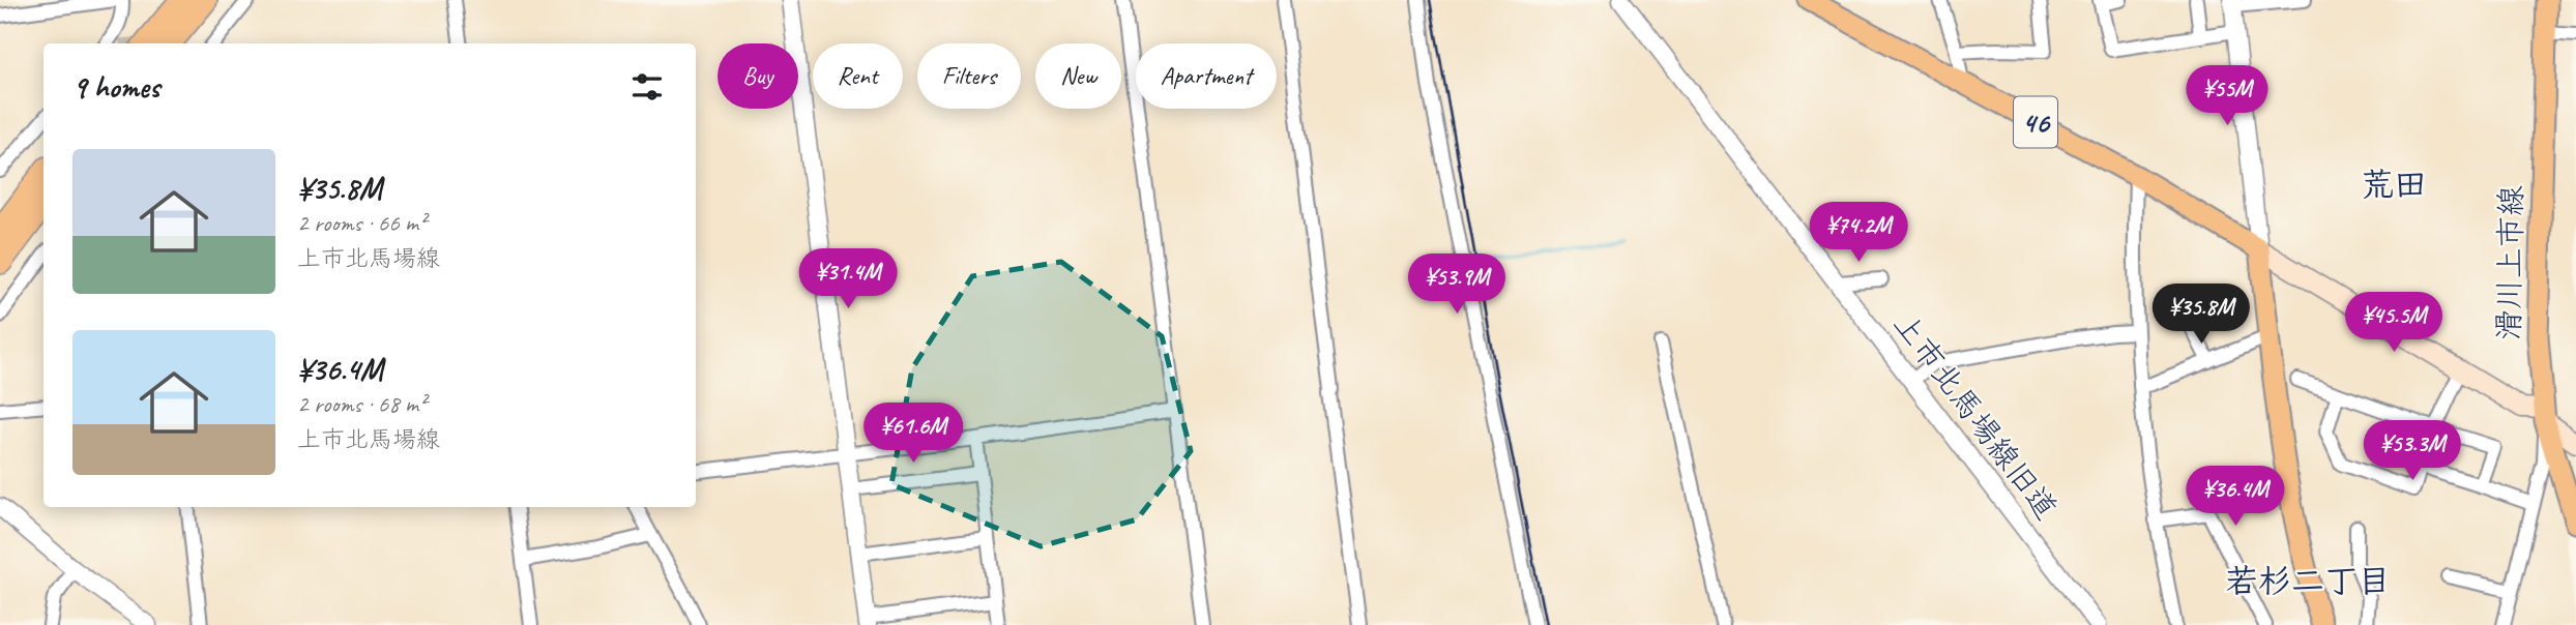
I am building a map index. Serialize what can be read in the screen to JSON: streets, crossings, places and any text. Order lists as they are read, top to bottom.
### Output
{
  "streets": {
    "main road": ["46", "滑川上市線"],
    "street": ["上市北馬場線旧道"]
  },
  "districts": ["荒田", "若杉二丁目"],
  "page": {
    "chip": [
      "Buy",
      "Rent",
      "Filters",
      "New",
      "Apartment"
    ],
    "heading": "9 homes",
    "price": [
      "¥55M",
      "¥74.2M",
      "¥31.4M",
      "¥53.9M",
      "¥35.8M",
      "¥45.5M",
      "¥61.6M",
      "¥53.3M",
      "¥36.4M"
    ],
    "list": [
      {
        "name": "¥35.8M",
        "note": "2 rooms · 66 m² · 上市北馬場線"
      },
      {
        "name": "¥36.4M",
        "note": "2 rooms · 68 m² · 上市北馬場線"
      }
    ]
  }
}
